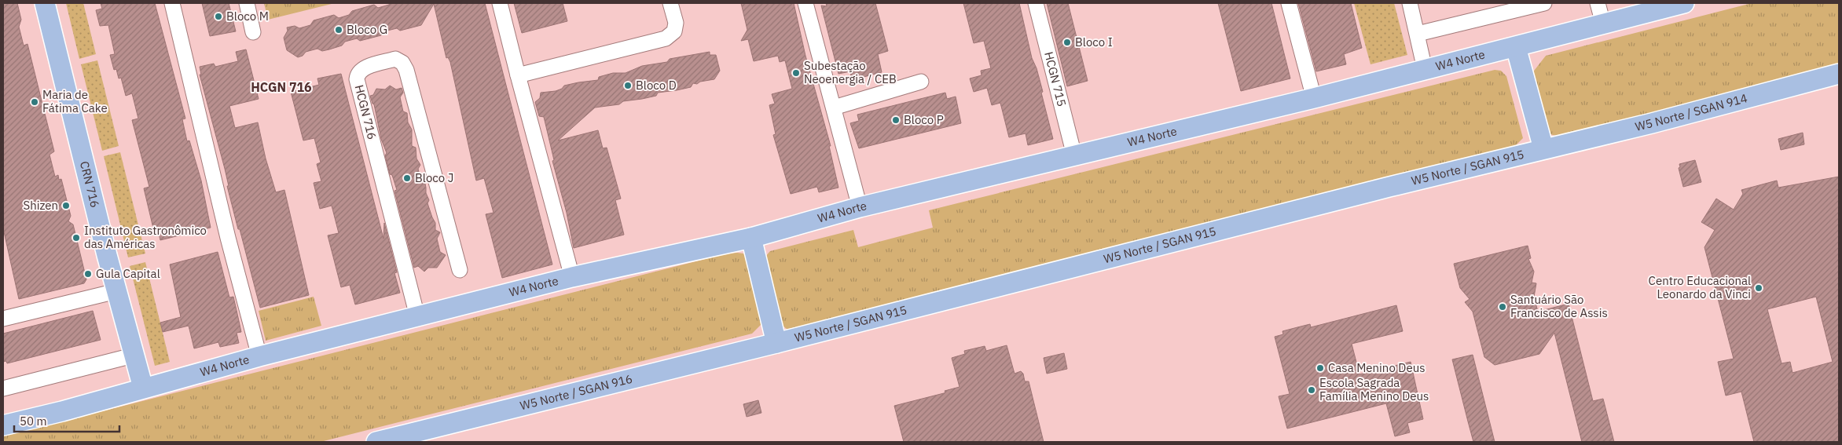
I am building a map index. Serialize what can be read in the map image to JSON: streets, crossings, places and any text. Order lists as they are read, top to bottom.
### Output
{
  "streets": {
    "main road": [
      "W4 Norte",
      "W5 Norte / SGAN 914",
      "W5 Norte / SGAN 915",
      "CRN 716",
      "W5 Norte / SGAN 916"
    ],
    "street": ["HCGN 715", "HCGN 716"]
  },
  "crossings": [
    ["W4 Norte", "HCGN 715"],
    ["W4 Norte", "HCGN 716"],
    ["W4 Norte", "CRN 716"],
    ["W5 Norte / SGAN 914", "W5 Norte / SGAN 915"],
    ["W5 Norte / SGAN 915", "W5 Norte / SGAN 916"]
  ],
  "districts": ["HCGN 716"],
  "places": [
    "Bloco M",
    "Bloco G",
    "Bloco I",
    "Subestação Neoenergia / CEB",
    "Bloco D",
    "Maria de Fátima Cake",
    "Bloco P",
    "Bloco J",
    "Shizen",
    "Instituto Gastronômico das Américas",
    "Gula Capital",
    "Centro Educacional Leonardo da Vinci",
    "Santuário São Francisco de Assis",
    "Casa Menino Deus",
    "Escola Sagrada Família Menino Deus"
  ],
  "scale_bar": "50 m"
}
